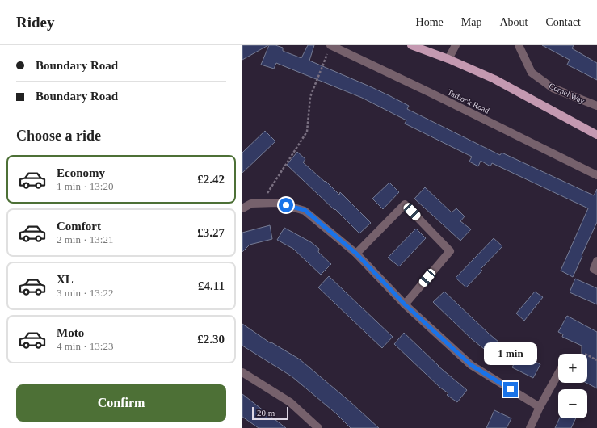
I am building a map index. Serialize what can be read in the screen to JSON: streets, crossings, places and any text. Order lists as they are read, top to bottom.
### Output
{
  "streets": {
    "street": ["Cornel Way", "Tarbock Road"]
  },
  "scale_bar": "20 m",
  "page": {
    "header": "Ridey",
    "nav": [
      "Home",
      "Map",
      "About",
      "Contact"
    ],
    "banner": ["Boundary Road", "Boundary Road"],
    "heading": "Choose a ride",
    "list": [
      {
        "name": "Economy",
        "note": "1 min · 13:20",
        "value": "£2.42"
      },
      {
        "name": "Comfort",
        "note": "2 min · 13:21",
        "value": "£3.27"
      },
      {
        "name": "XL",
        "note": "3 min · 13:22",
        "value": "£4.11"
      },
      {
        "name": "Moto",
        "note": "4 min · 13:23",
        "value": "£2.30"
      }
    ],
    "bubble": "1 min",
    "map_buttons": ["+", "−"],
    "buttons": "Confirm",
    "scale": "20 m"
  }
}
